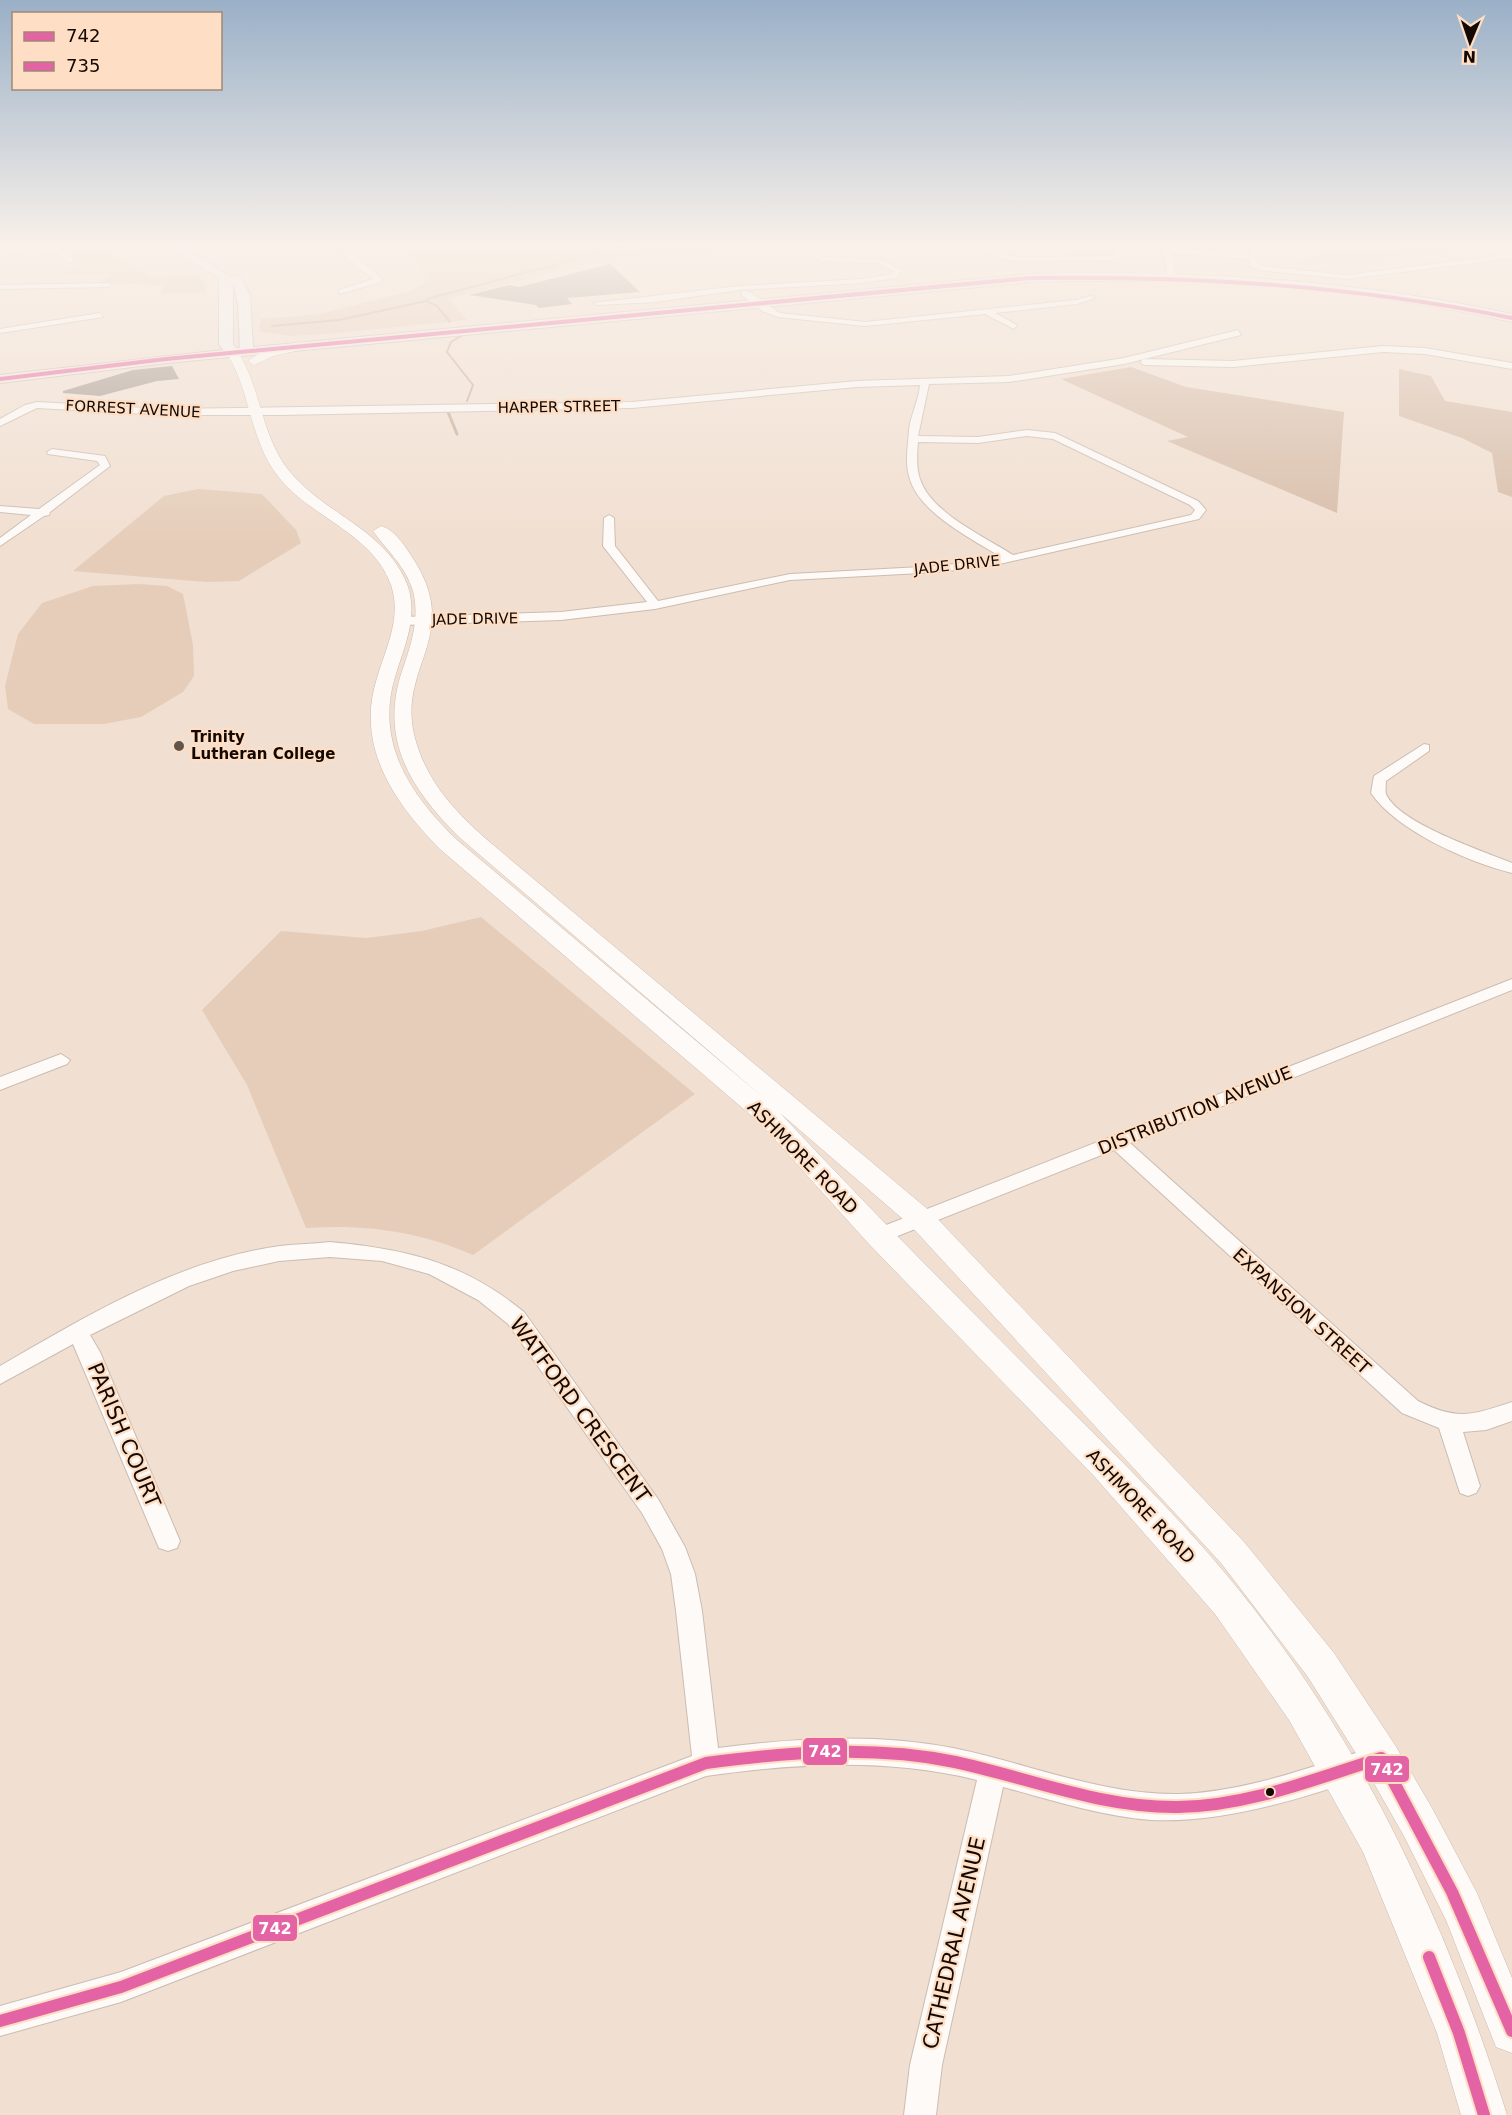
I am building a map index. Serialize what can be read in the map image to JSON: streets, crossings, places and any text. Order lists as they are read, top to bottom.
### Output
{
  "streets": {
    "main road": ["ASHMORE ROAD"],
    "street": [
      "HARPER STREET",
      "FORREST AVENUE",
      "JADE DRIVE",
      "DISTRIBUTION AVENUE",
      "EXPANSION STREET",
      "WATFORD CRESCENT",
      "PARISH COURT",
      "CATHEDRAL AVENUE"
    ]
  },
  "crossings": [
    ["HARPER STREET", "FORREST AVENUE"],
    ["HARPER STREET", "ASHMORE ROAD"],
    ["FORREST AVENUE", "ASHMORE ROAD"],
    ["JADE DRIVE", "ASHMORE ROAD"],
    ["DISTRIBUTION AVENUE", "ASHMORE ROAD"],
    ["DISTRIBUTION AVENUE", "EXPANSION STREET"],
    ["WATFORD CRESCENT", "PARISH COURT"]
  ],
  "places": ["Trinity Lutheran College"],
  "lines": ["transit line 735", "transit line 742"],
  "legend": ["742", "735"],
  "north": "bottom"
}
